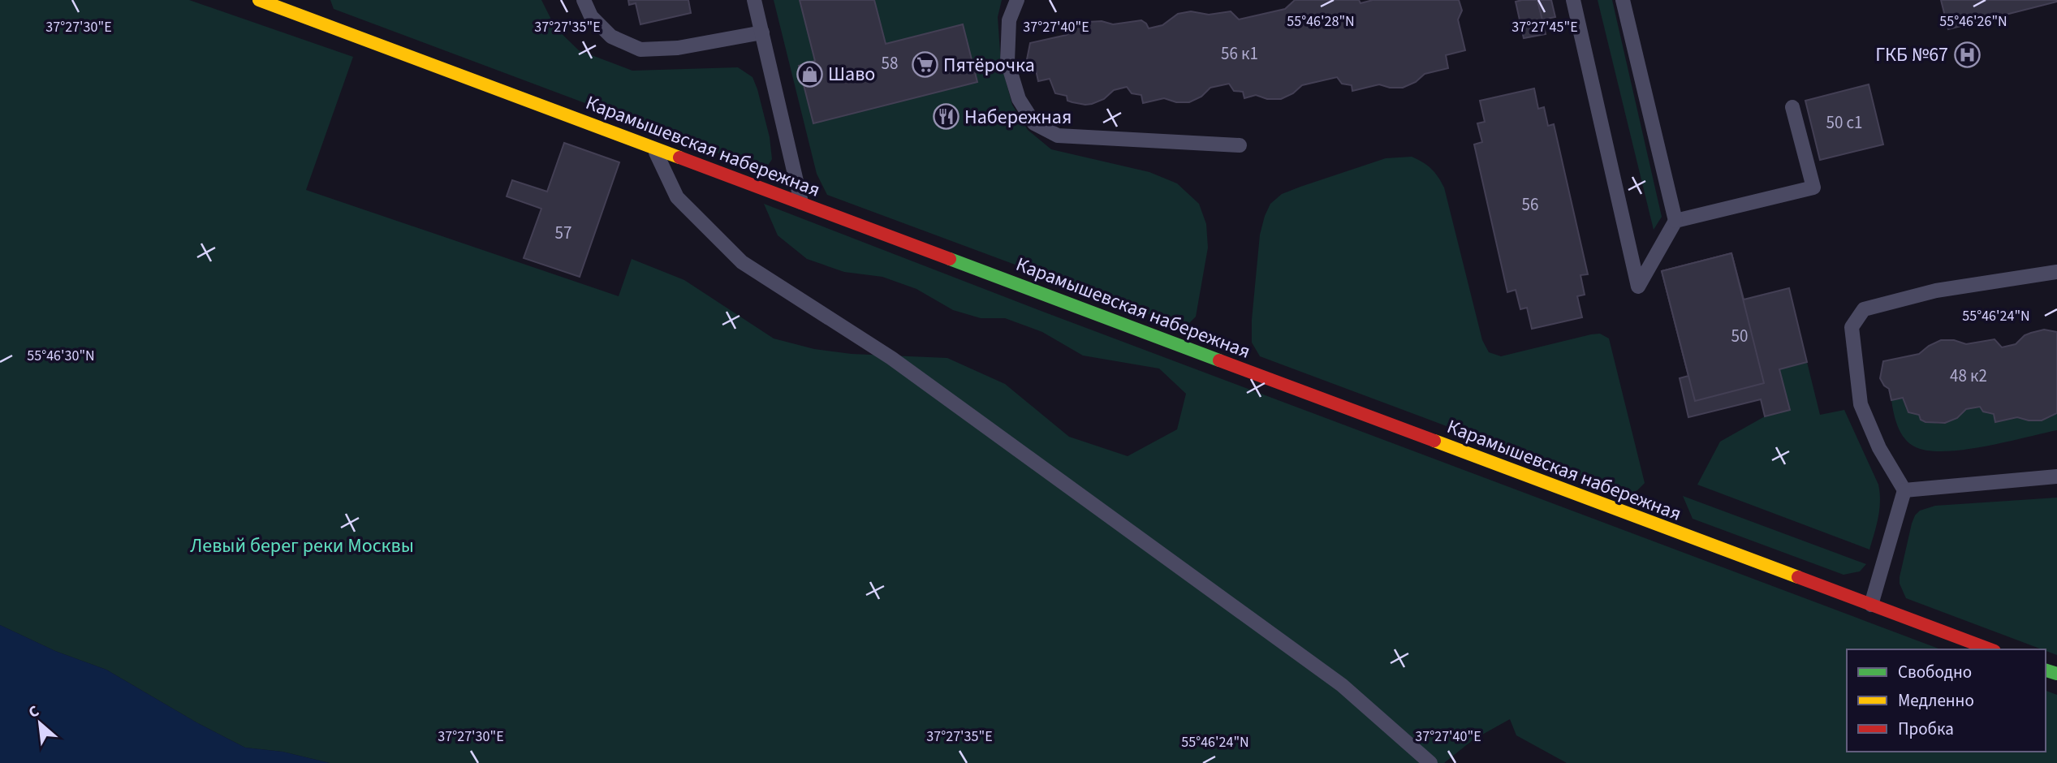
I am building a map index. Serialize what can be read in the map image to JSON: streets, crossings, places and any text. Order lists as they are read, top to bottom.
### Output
{
  "streets": {
    "street": ["Карамышевская набережная"]
  },
  "parks": ["Левый берег реки Москвы"],
  "places": {
    "hospital": ["ГКБ №67"],
    "supermarket": ["Пятёрочка"],
    "shop": ["Шаво"],
    "restaurant": ["Набережная"]
  },
  "house_numbers": [
    "56 к1",
    "58",
    "50 с1",
    "56",
    "57",
    "50",
    "48 к2"
  ],
  "legend": ["Свободно", "Медленно", "Пробка"],
  "north": "top left",
  "coordinates": [
    "55°46'28\"N",
    "55°46'26\"N",
    "37°27'30\"E",
    "37°27'35\"E",
    "37°27'40\"E",
    "37°27'45\"E",
    "55°46'24\"N",
    "55°46'30\"N"
  ]
}
